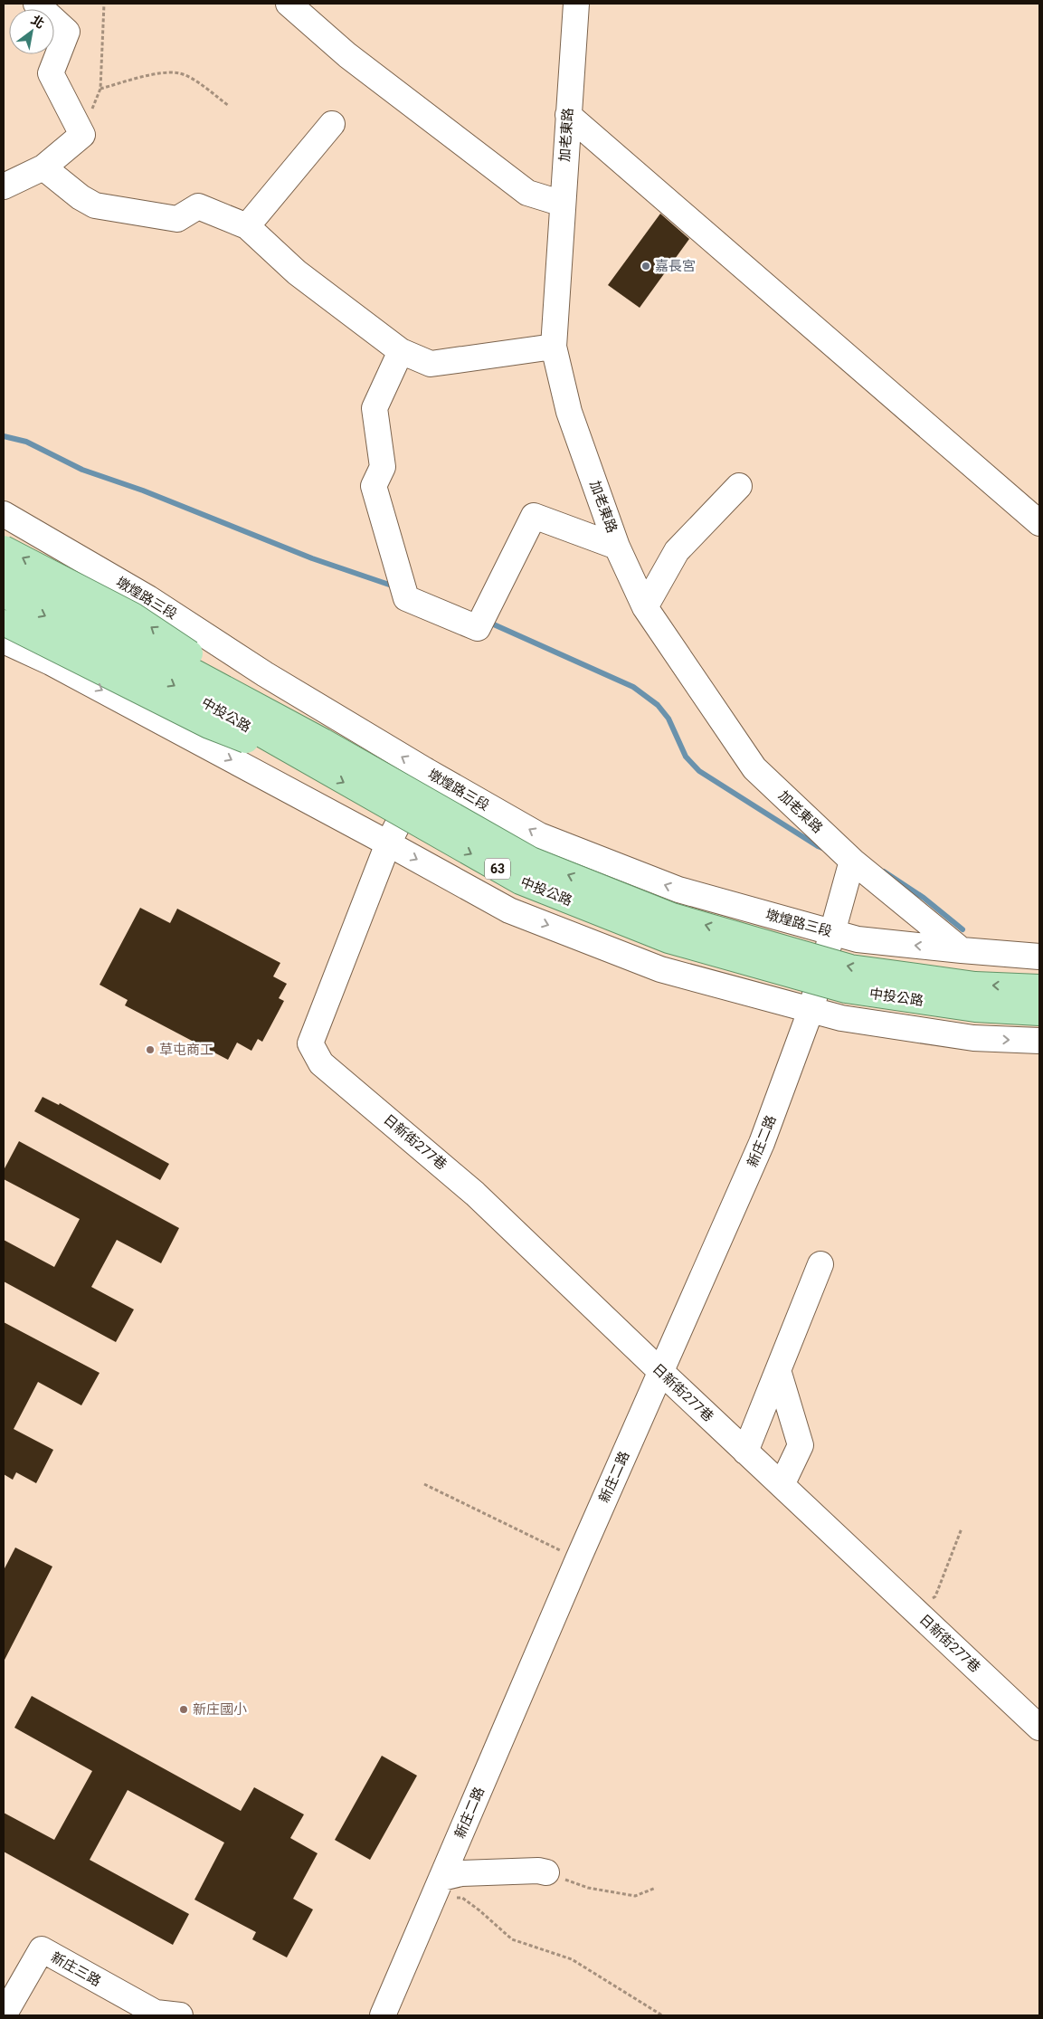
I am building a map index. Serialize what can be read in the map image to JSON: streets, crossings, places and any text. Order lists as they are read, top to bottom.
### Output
{
  "streets": {
    "main road": ["中投公路", "63"],
    "street": [
      "加老東路",
      "墩煌路三段",
      "新庄二路",
      "日新街277巷",
      "新庄三路"
    ]
  },
  "crossings": [
    ["加老東路", "墩煌路三段"],
    ["墩煌路三段", "新庄二路"],
    ["新庄二路", "日新街277巷"]
  ],
  "places": ["嘉長宮", "草屯商工", "新庄國小"],
  "north": "top right"
}
